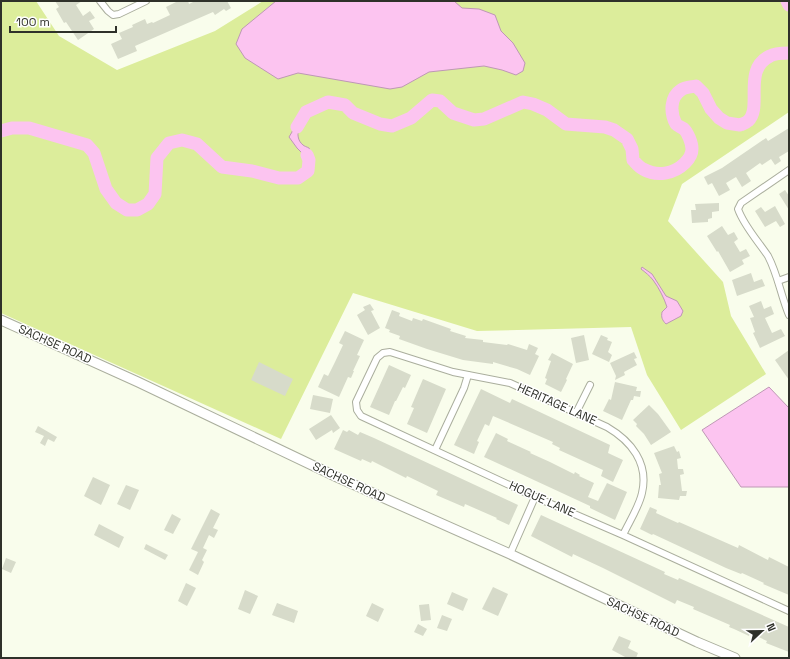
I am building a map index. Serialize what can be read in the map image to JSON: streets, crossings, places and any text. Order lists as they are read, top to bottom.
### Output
{
  "streets": {
    "main road": ["SACHSE ROAD"],
    "street": ["HERITAGE LANE", "HOGUE LANE"]
  },
  "crossings": [
    ["HERITAGE LANE", "HOGUE LANE"]
  ],
  "scale_bar": "100 m",
  "north": "right"
}
